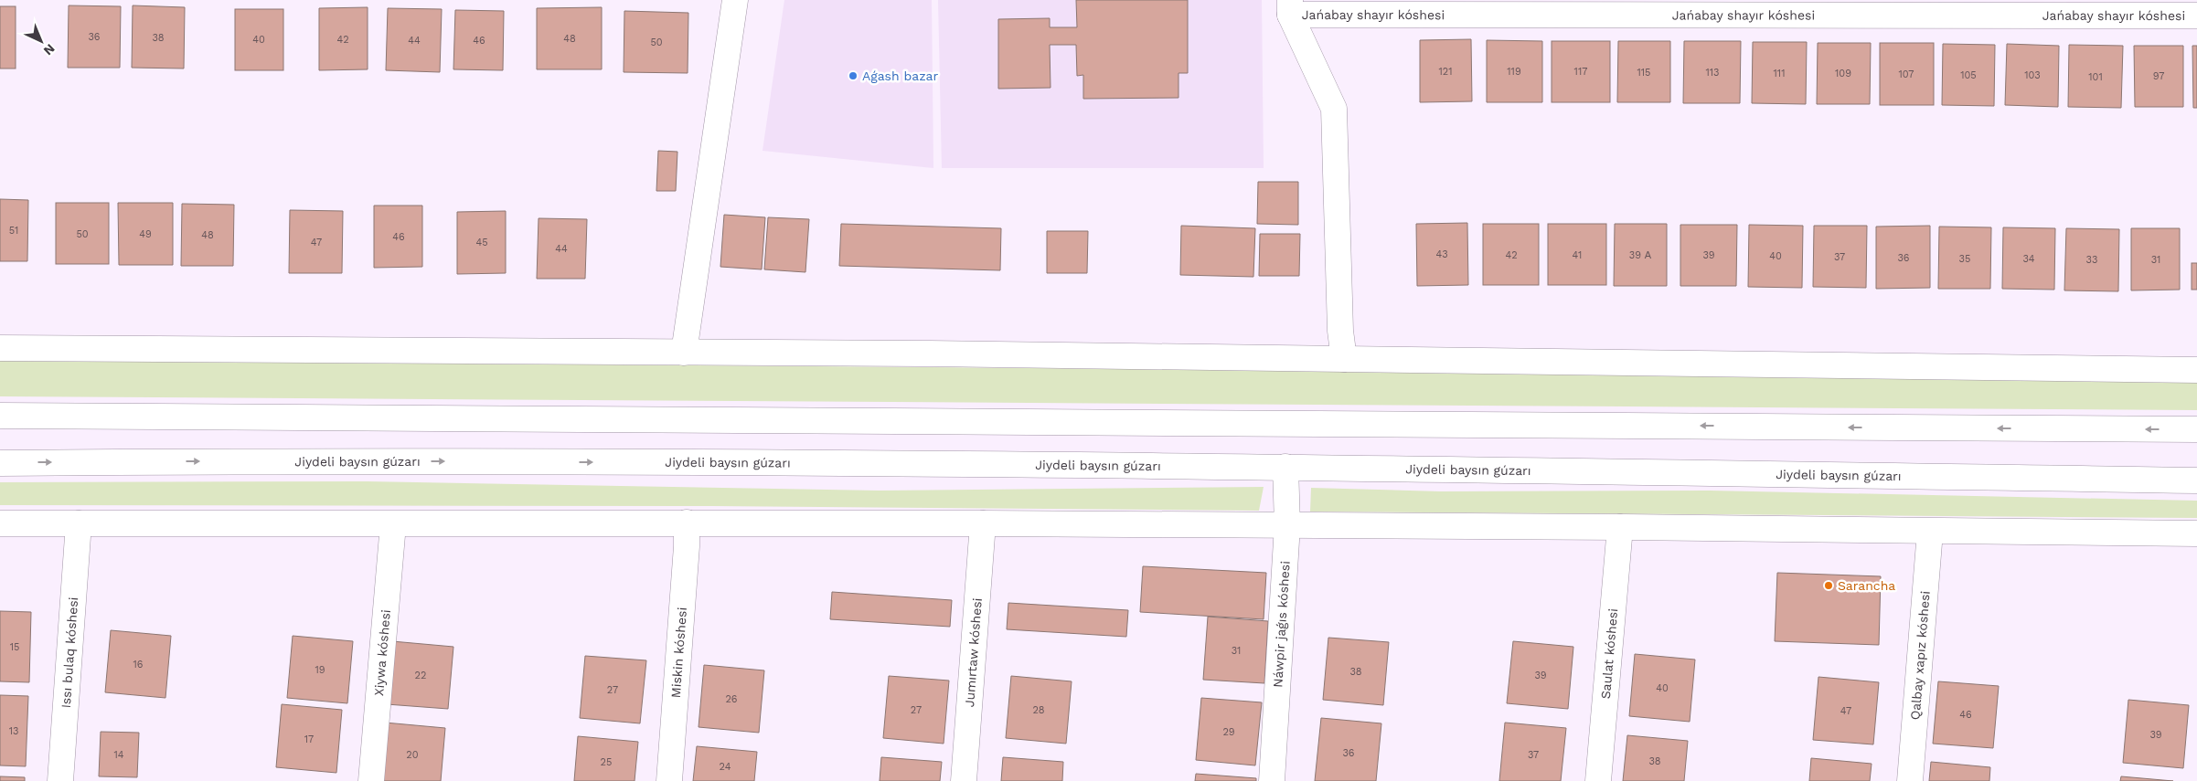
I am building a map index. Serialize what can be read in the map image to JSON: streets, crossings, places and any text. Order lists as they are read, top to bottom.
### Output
{
  "streets": {
    "street": [
      "Jańabay shayır kóshesi",
      "Jiydeli baysın gúzarı",
      "Náwpir jaǵıs kóshesi",
      "Issı bulaq kóshesi",
      "Miskin kóshesi",
      "Jumırtaw kóshesi",
      "Xiywa kóshesi",
      "Saulat kóshesi",
      "Qalbay xapız kóshesi"
    ]
  },
  "crossings": [
    ["Jiydeli baysın gúzarı", "Náwpir jaǵıs kóshesi"]
  ],
  "places": ["Aǵash bazar", "Sarancha"],
  "house_numbers": [
    "36",
    "38",
    "48",
    "40",
    "42",
    "44",
    "46",
    "50",
    "121",
    "119",
    "117",
    "115",
    "113",
    "111",
    "109",
    "107",
    "105",
    "103",
    "97",
    "101",
    "51",
    "50",
    "49",
    "48",
    "46",
    "47",
    "45",
    "44",
    "43",
    "42",
    "41",
    "39 А",
    "39",
    "40",
    "37",
    "36",
    "35",
    "34",
    "33",
    "31",
    "15",
    "31",
    "16",
    "19",
    "38",
    "22",
    "39",
    "40",
    "27",
    "26",
    "27",
    "28",
    "47",
    "46",
    "13",
    "29",
    "39",
    "17",
    "36",
    "14",
    "20",
    "37",
    "38",
    "25",
    "24"
  ],
  "north": "bottom right"
}
